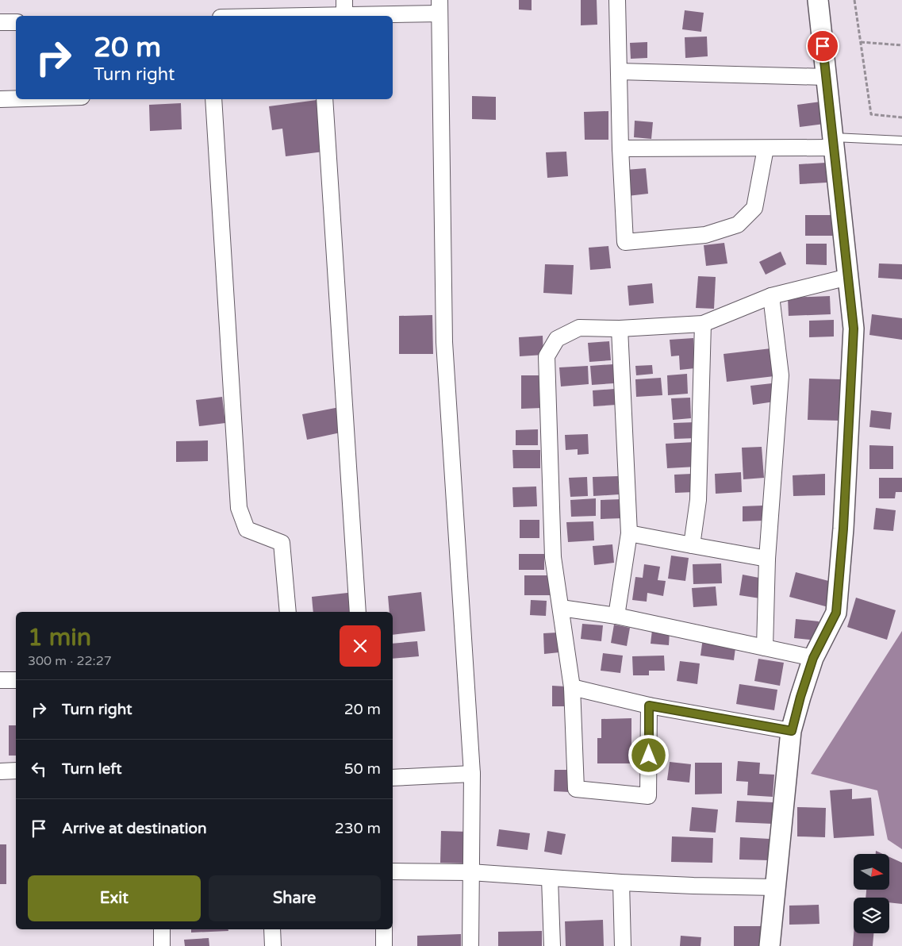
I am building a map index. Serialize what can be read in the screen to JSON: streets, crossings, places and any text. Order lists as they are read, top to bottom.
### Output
{
  "north": "right",
  "page": {
    "turn": ["20 m", "Turn right"],
    "heading": ["1 min", "300 m · 22:27"],
    "list": [
      {
        "name": "Turn right",
        "value": "20 m"
      },
      {
        "name": "Turn left",
        "value": "50 m"
      },
      {
        "name": "Arrive at destination",
        "value": "230 m"
      }
    ],
    "buttons": ["Exit", "Share"]
  }
}
